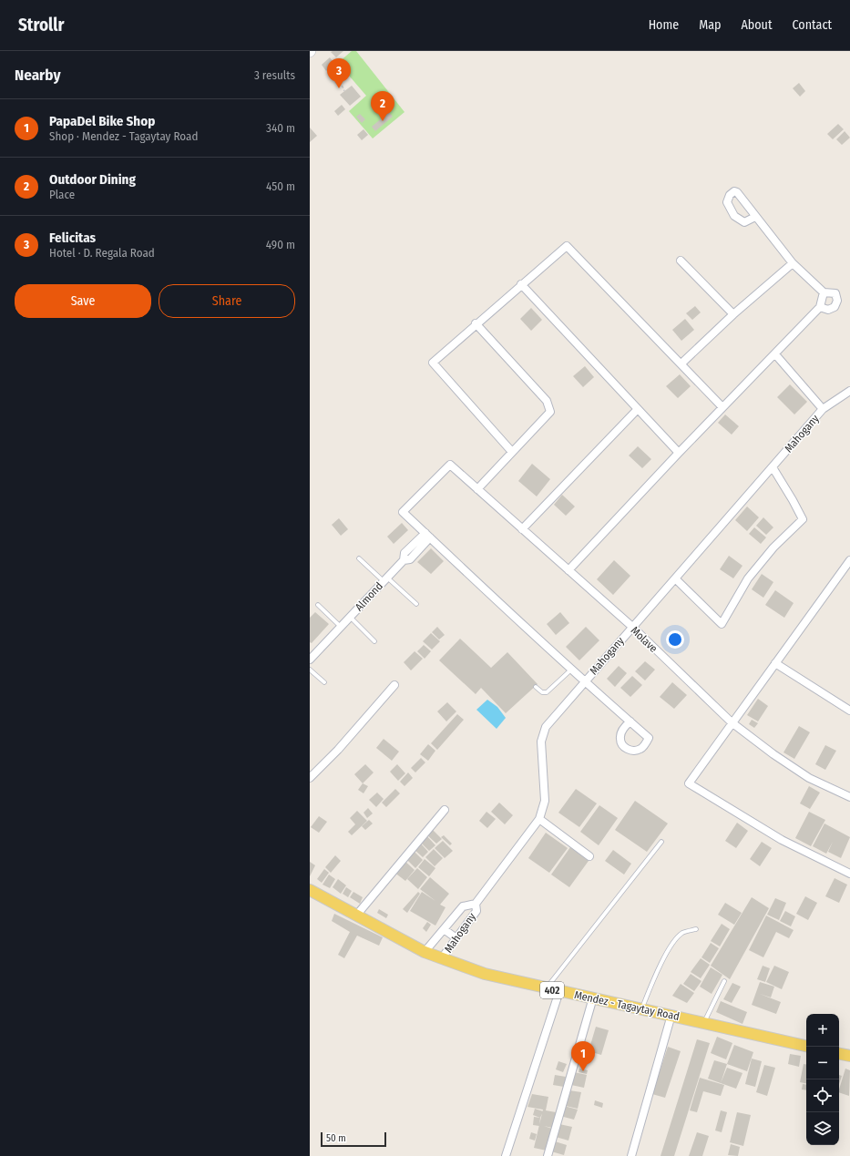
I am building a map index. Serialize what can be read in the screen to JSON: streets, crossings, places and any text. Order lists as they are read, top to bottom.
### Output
{
  "streets": {
    "main road": ["402", "Mendez - Tagaytay Road"],
    "street": ["Mahogany", "Almond", "Molave"]
  },
  "crossings": [
    ["Mahogany", "Molave"],
    ["Mahogany", "Mendez - Tagaytay Road"],
    ["Almond", "Molave"]
  ],
  "scale_bar": "50 m",
  "page": {
    "header": "Strollr",
    "nav": [
      "Home",
      "Map",
      "About",
      "Contact"
    ],
    "heading": ["Nearby", "3 results"],
    "pins": ["3", "2", "1"],
    "list": [
      {
        "mark": "1",
        "name": "PapaDel Bike Shop",
        "note": "Shop · Mendez - Tagaytay Road",
        "value": "340 m"
      },
      {
        "mark": "2",
        "name": "Outdoor Dining",
        "note": "Place",
        "value": "450 m"
      },
      {
        "mark": "3",
        "name": "Felicitas",
        "note": "Hotel · D. Regala Road",
        "value": "490 m"
      }
    ],
    "buttons": ["Save", "Share"],
    "map_buttons": ["+", "−"],
    "scale": "50 m"
  }
}
